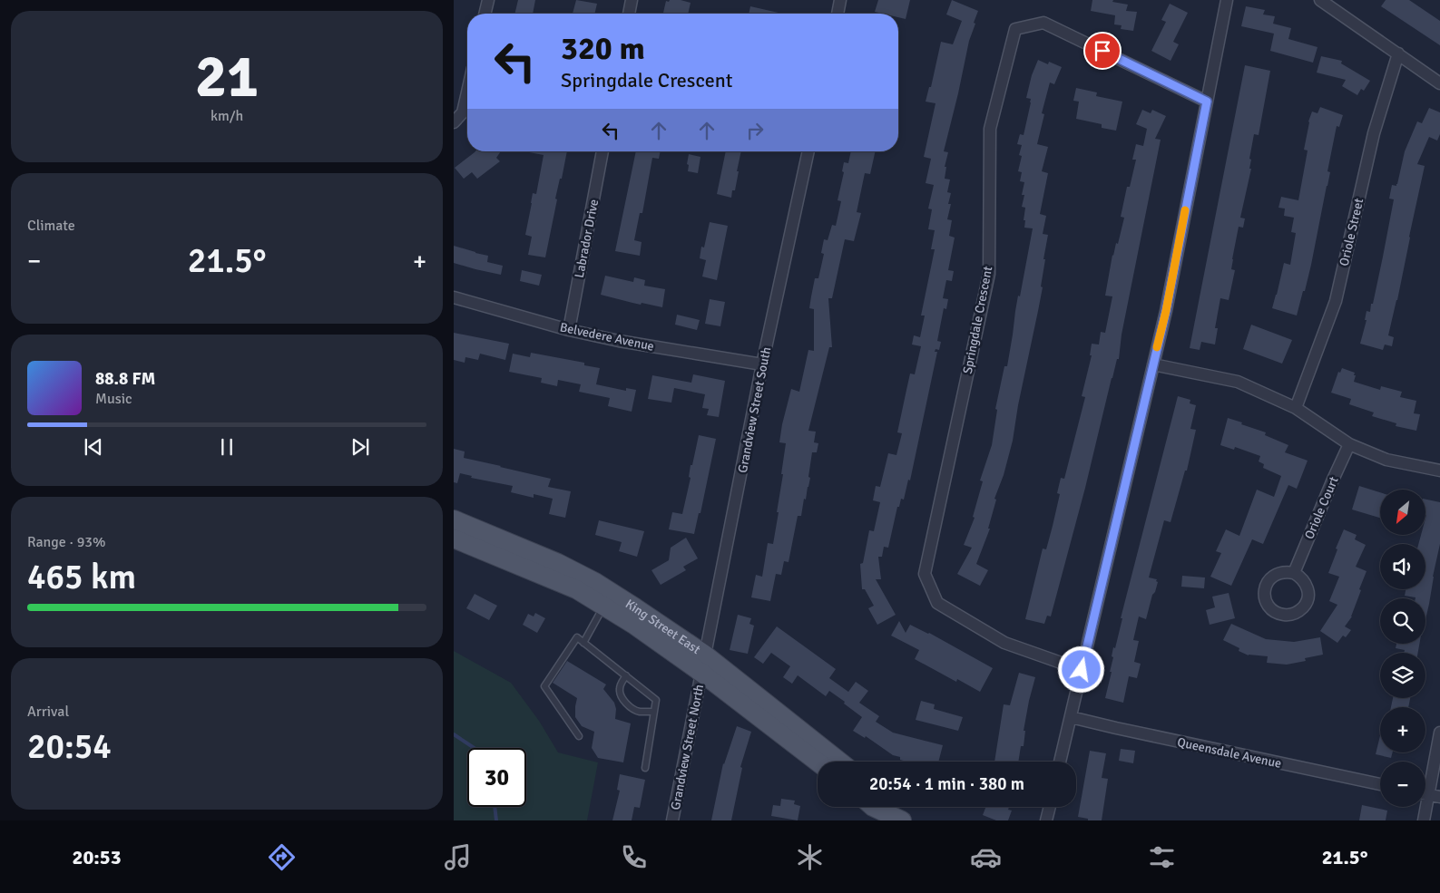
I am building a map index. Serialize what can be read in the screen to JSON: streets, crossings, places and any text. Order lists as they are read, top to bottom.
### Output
{
  "streets": {
    "main road": ["King Street East"],
    "street": [
      "Oriole Street",
      "Labrador Drive",
      "Springdale Crescent",
      "Belvedere Avenue",
      "Grandview Street South",
      "Oriole Court",
      "Grandview Street North",
      "Queensdale Avenue"
    ]
  },
  "crossings": [
    ["Labrador Drive", "Belvedere Avenue"],
    ["Belvedere Avenue", "Grandview Street South"],
    ["Grandview Street South", "King Street East"],
    ["Grandview Street South", "Grandview Street North"],
    ["King Street East", "Grandview Street North"]
  ],
  "north": "bottom left",
  "page": {
    "tile": [
      ["21", "km/h"],
      "Climate",
      ["Range · 93%", "465 km"],
      ["Arrival", "20:54"]
    ],
    "turn": ["320 m", "Springdale Crescent"],
    "heat": ["−", "21.5°", "+"],
    "song": ["88.8 FM", "Music"],
    "map_buttons": ["+", "−"],
    "limit": "30",
    "trip": "20:54 · 1 min · 380 m",
    "tabs": ["20:53", "21.5°"]
  }
}
